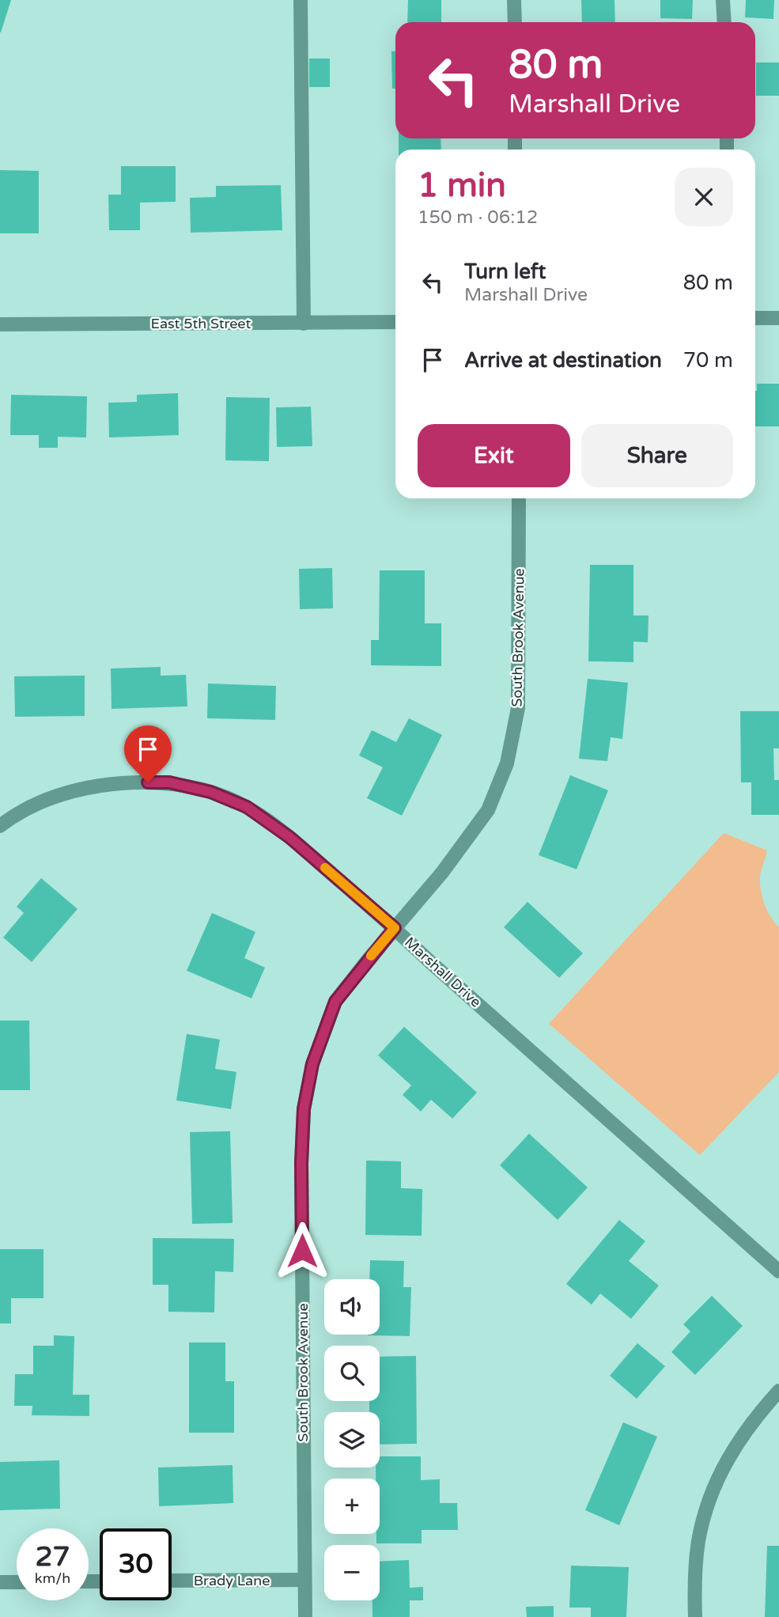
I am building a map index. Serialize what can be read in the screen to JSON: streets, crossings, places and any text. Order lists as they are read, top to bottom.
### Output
{
  "streets": {
    "street": [
      "East 5th Street",
      "South Brook Avenue",
      "Marshall Drive",
      "Brady Lane"
    ]
  },
  "crossings": [
    ["South Brook Avenue", "Marshall Drive"],
    ["South Brook Avenue", "Brady Lane"]
  ],
  "page": {
    "turn": ["80 m", "Marshall Drive"],
    "heading": ["1 min", "150 m · 06:12"],
    "list": [
      {
        "name": "Turn left",
        "note": "Marshall Drive",
        "value": "80 m"
      },
      {
        "name": "Arrive at destination",
        "value": "70 m"
      }
    ],
    "buttons": ["Exit", "Share"],
    "map_buttons": ["+", "−"],
    "speed": "27 km/h",
    "limit": "30"
  }
}
